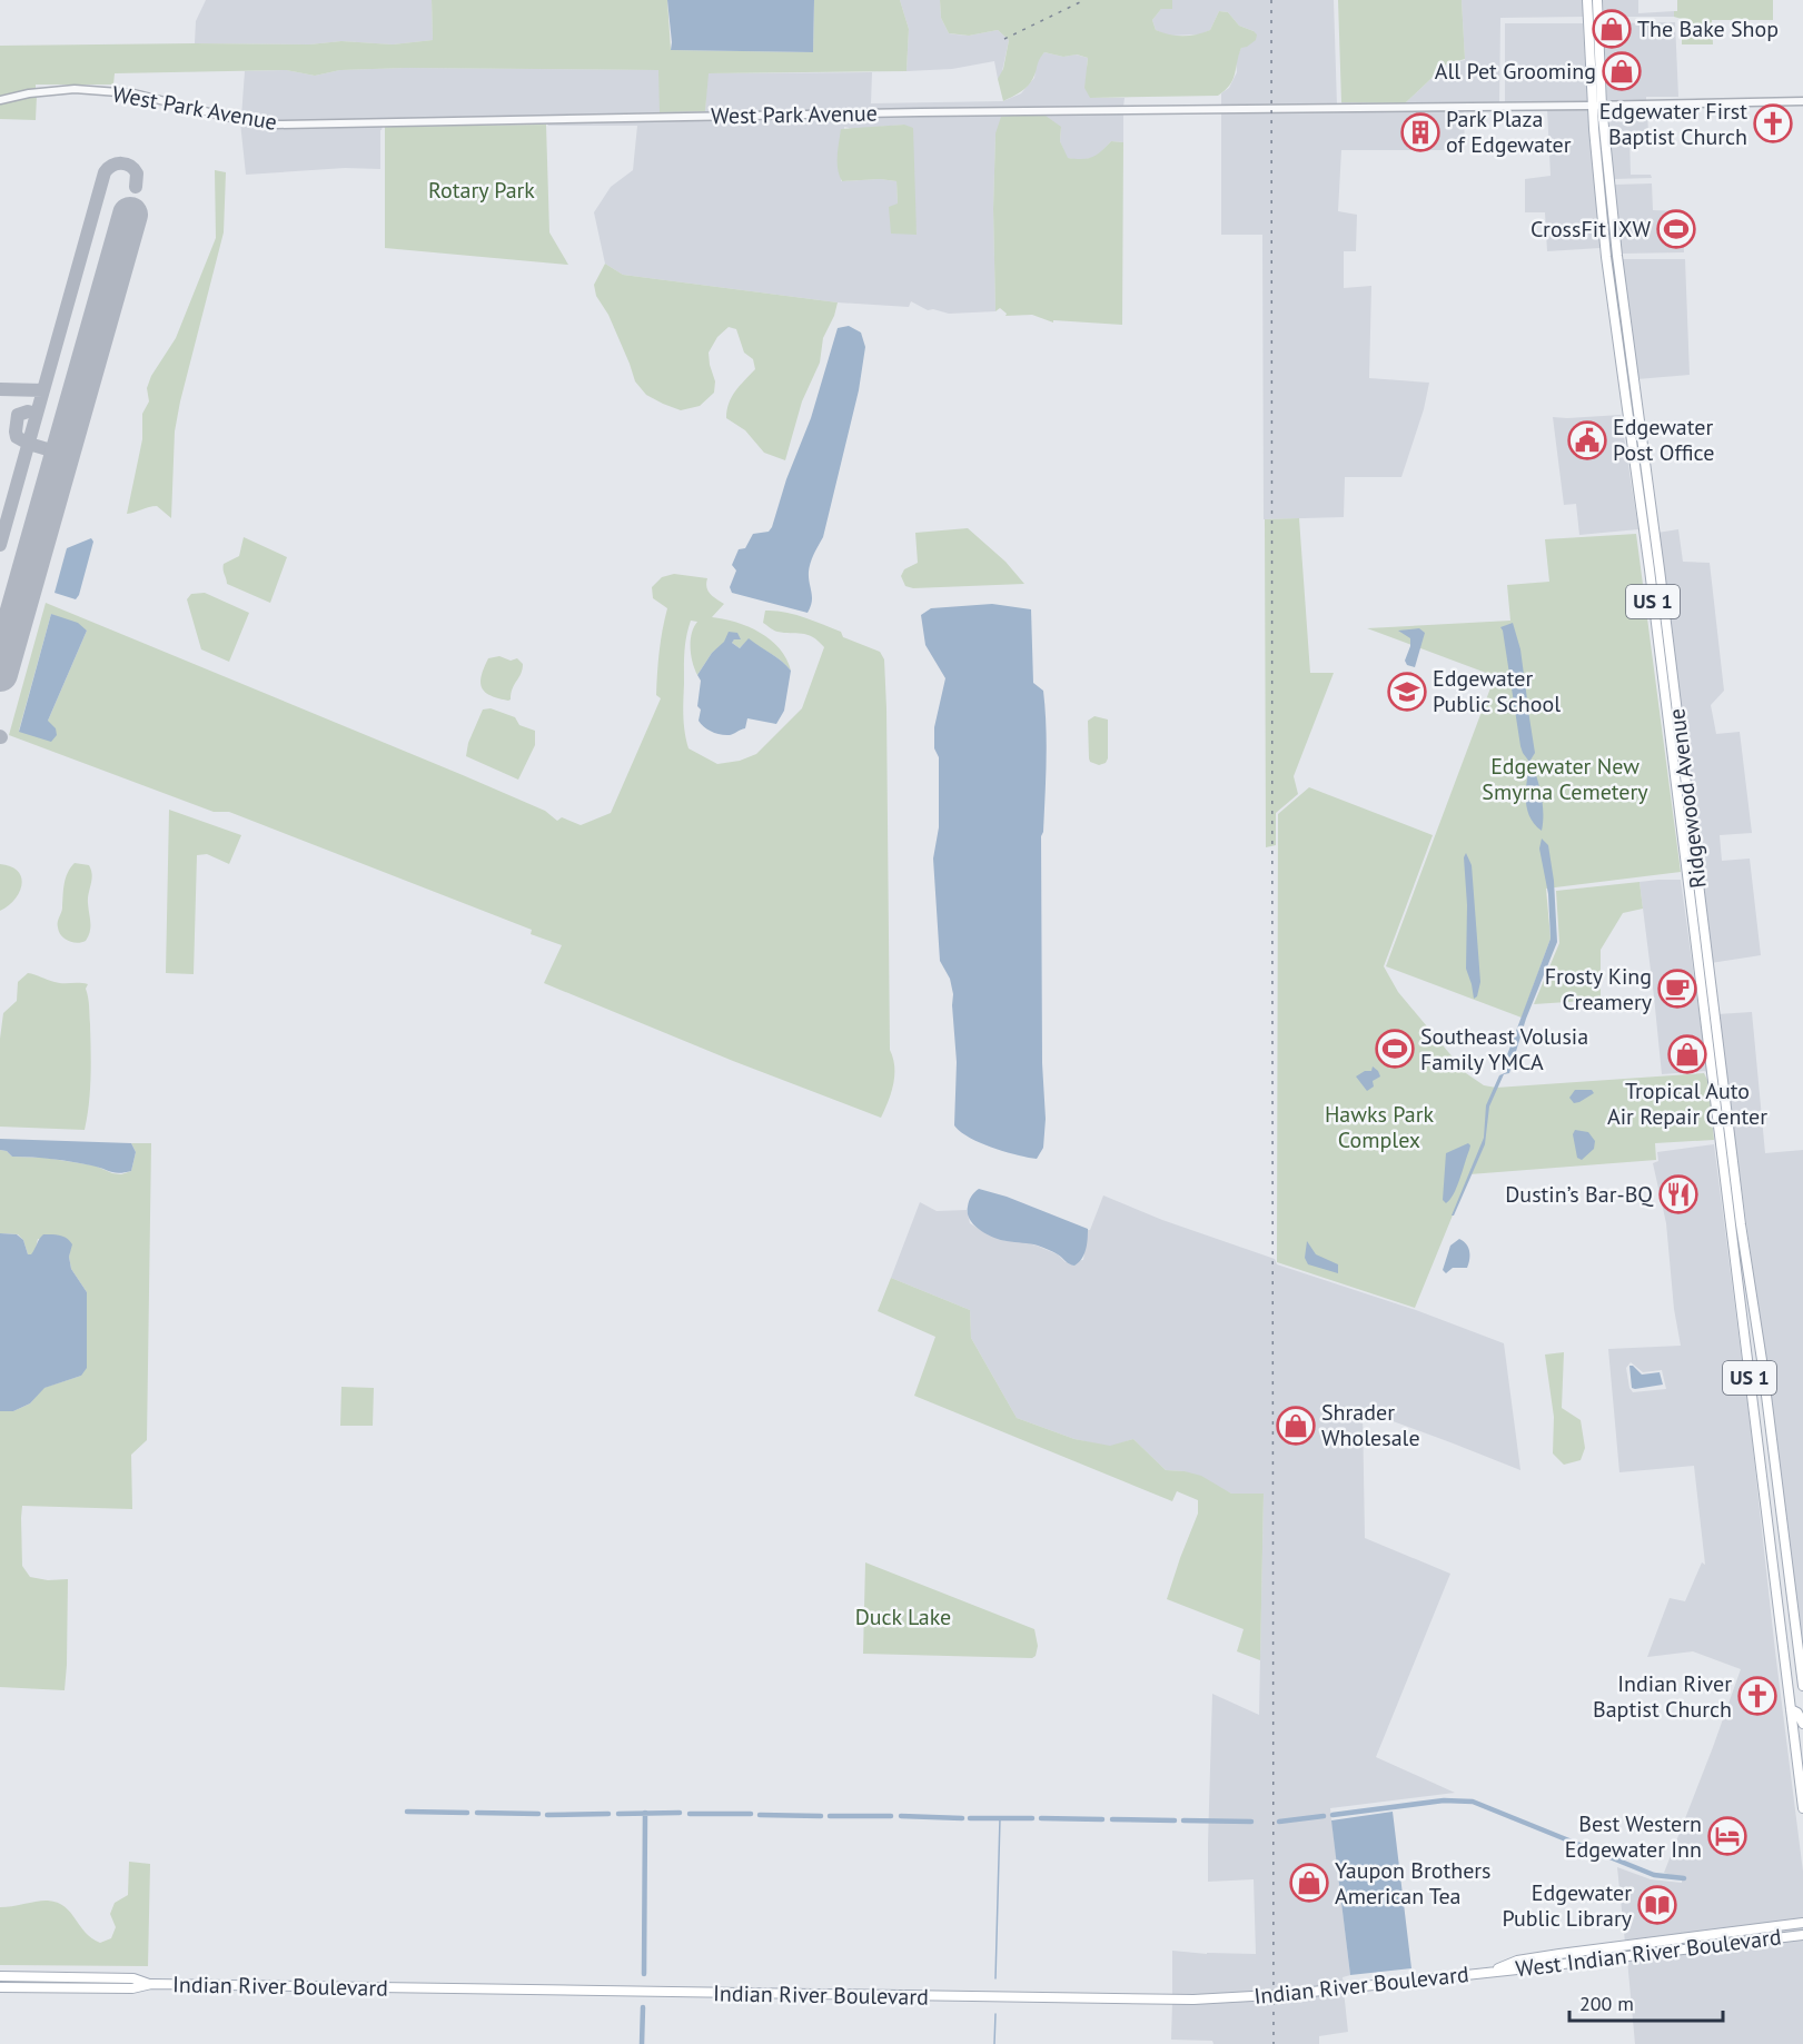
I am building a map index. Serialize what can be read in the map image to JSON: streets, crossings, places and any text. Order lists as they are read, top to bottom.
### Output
{
  "streets": {
    "main road": [
      "US 1",
      "Ridgewood Avenue",
      "West Indian River Boulevard",
      "Indian River Boulevard"
    ],
    "street": ["West Park Avenue"]
  },
  "crossings": [
    ["West Park Avenue", "Ridgewood Avenue"],
    ["West Indian River Boulevard", "Indian River Boulevard"]
  ],
  "parks": [
    "Rotary Park",
    "Edgewater New Smyrna Cemetery",
    "Hawks Park Complex",
    "Duck Lake"
  ],
  "places": {
    "shop": [
      "The Bake Shop",
      "All Pet Grooming",
      "Tropical Auto Air Repair Center",
      "Shrader Wholesale",
      "Yaupon Brothers American Tea"
    ],
    "church": ["Edgewater First Baptist Church", "Indian River Baptist Church"],
    "building": ["Park Plaza of Edgewater"],
    "sports": ["CrossFit IXW", "Southeast Volusia Family YMCA"],
    "public building": ["Edgewater Post Office"],
    "school or university": ["Edgewater Public School"],
    "cafe": ["Frosty King Creamery"],
    "restaurant": ["Dustin’s Bar-BQ"],
    "hotel": ["Best Western Edgewater Inn"],
    "library": ["Edgewater Public Library"]
  },
  "scale_bar": "200 m"
}
